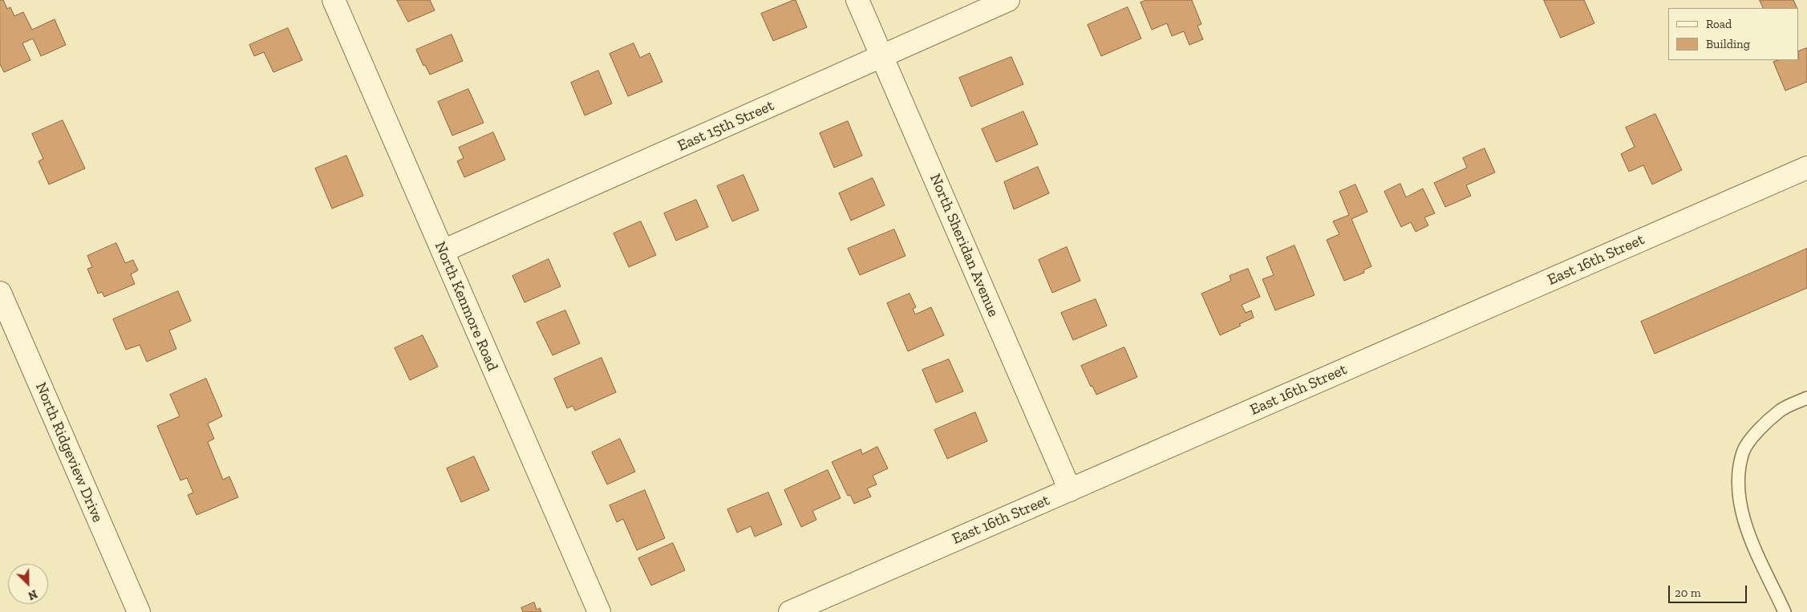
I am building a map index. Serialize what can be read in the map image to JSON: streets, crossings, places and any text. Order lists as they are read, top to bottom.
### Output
{
  "streets": {
    "street": [
      "East 15th Street",
      "North Sheridan Avenue",
      "East 16th Street",
      "North Kenmore Road",
      "North Ridgeview Drive"
    ]
  },
  "crossings": [
    ["East 15th Street", "North Sheridan Avenue"],
    ["East 15th Street", "North Kenmore Road"],
    ["North Sheridan Avenue", "East 16th Street"]
  ],
  "legend": ["Road", "Building"],
  "scale_bar": "20 m",
  "north": "bottom right"
}
